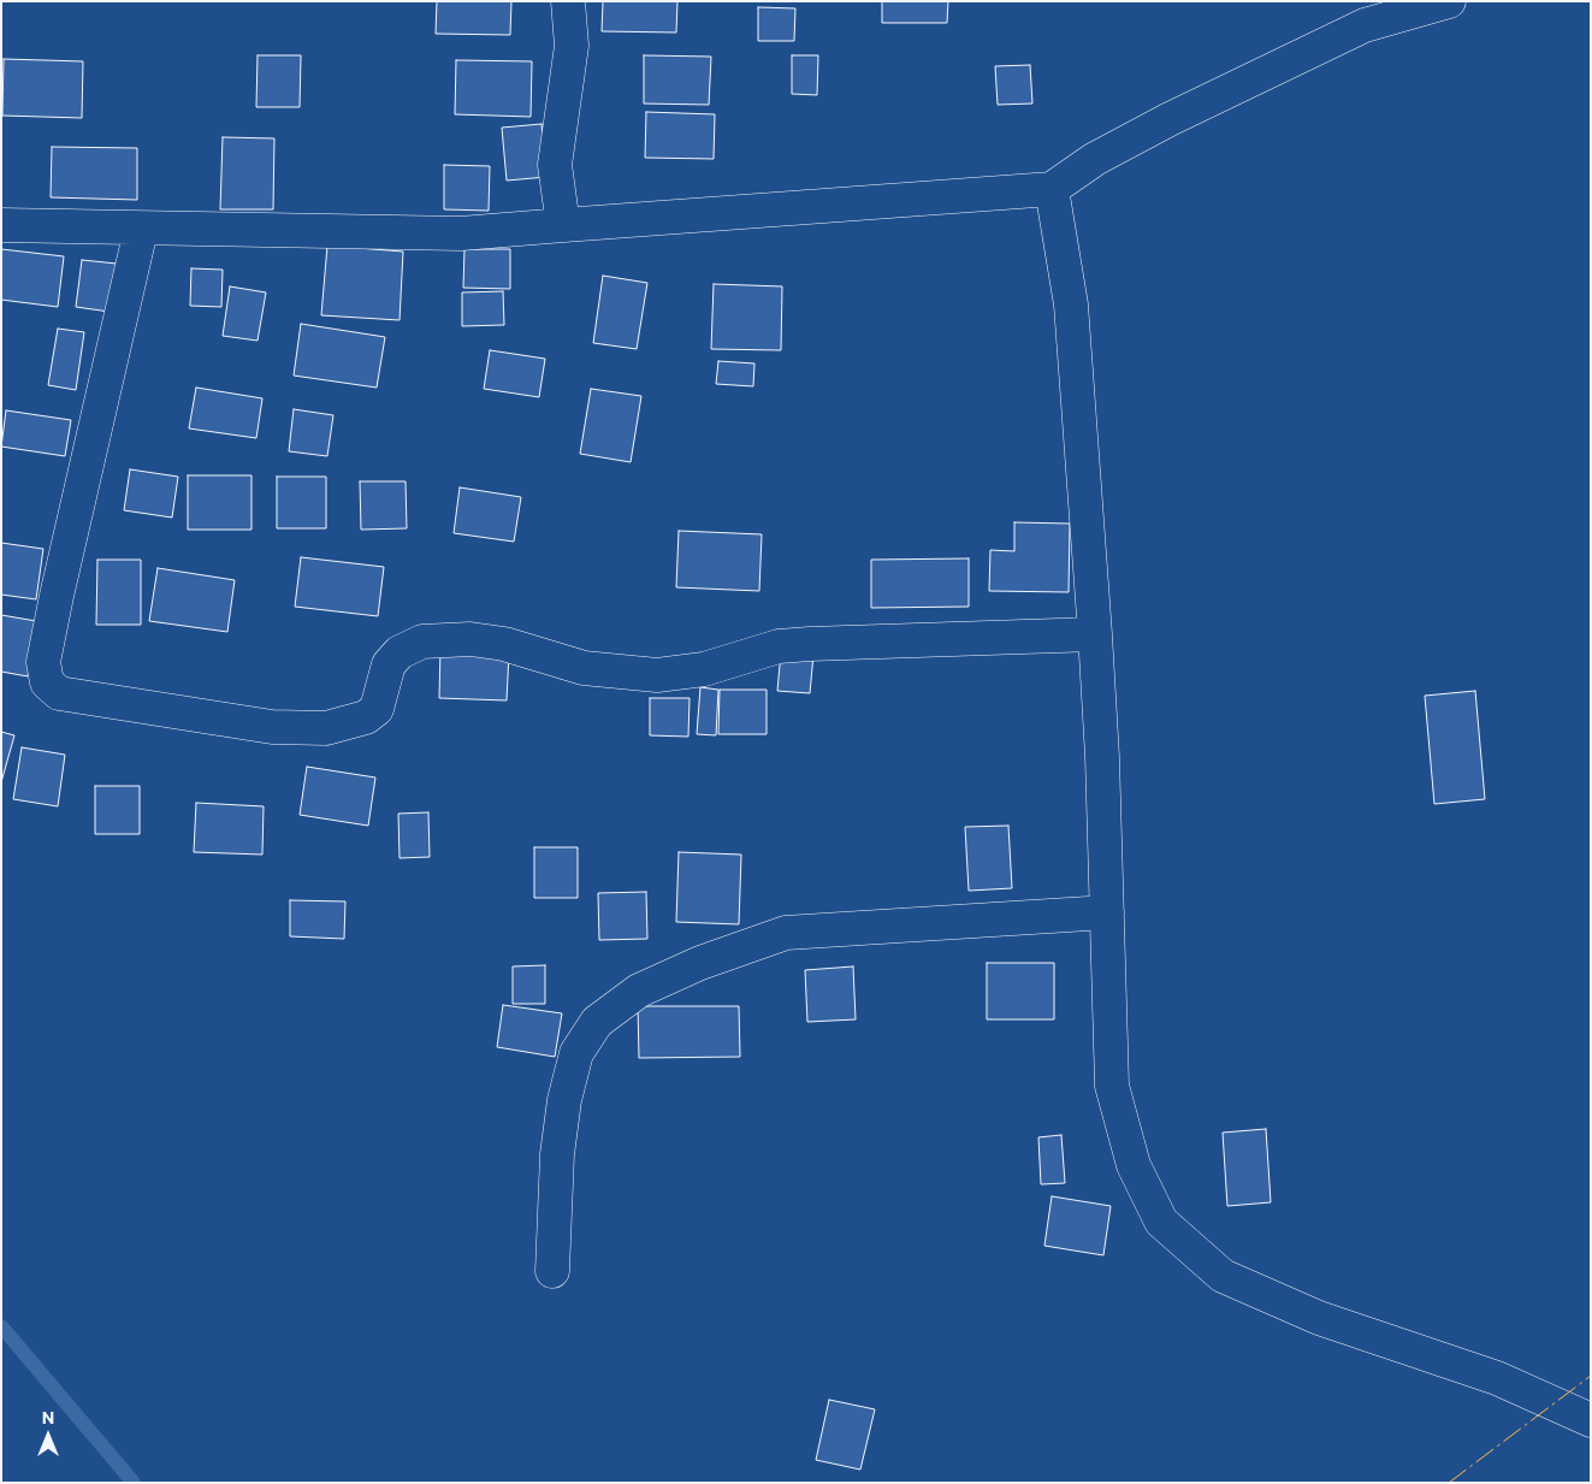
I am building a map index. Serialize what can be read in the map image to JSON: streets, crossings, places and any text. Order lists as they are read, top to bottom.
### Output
{
  "north": "top"
}
